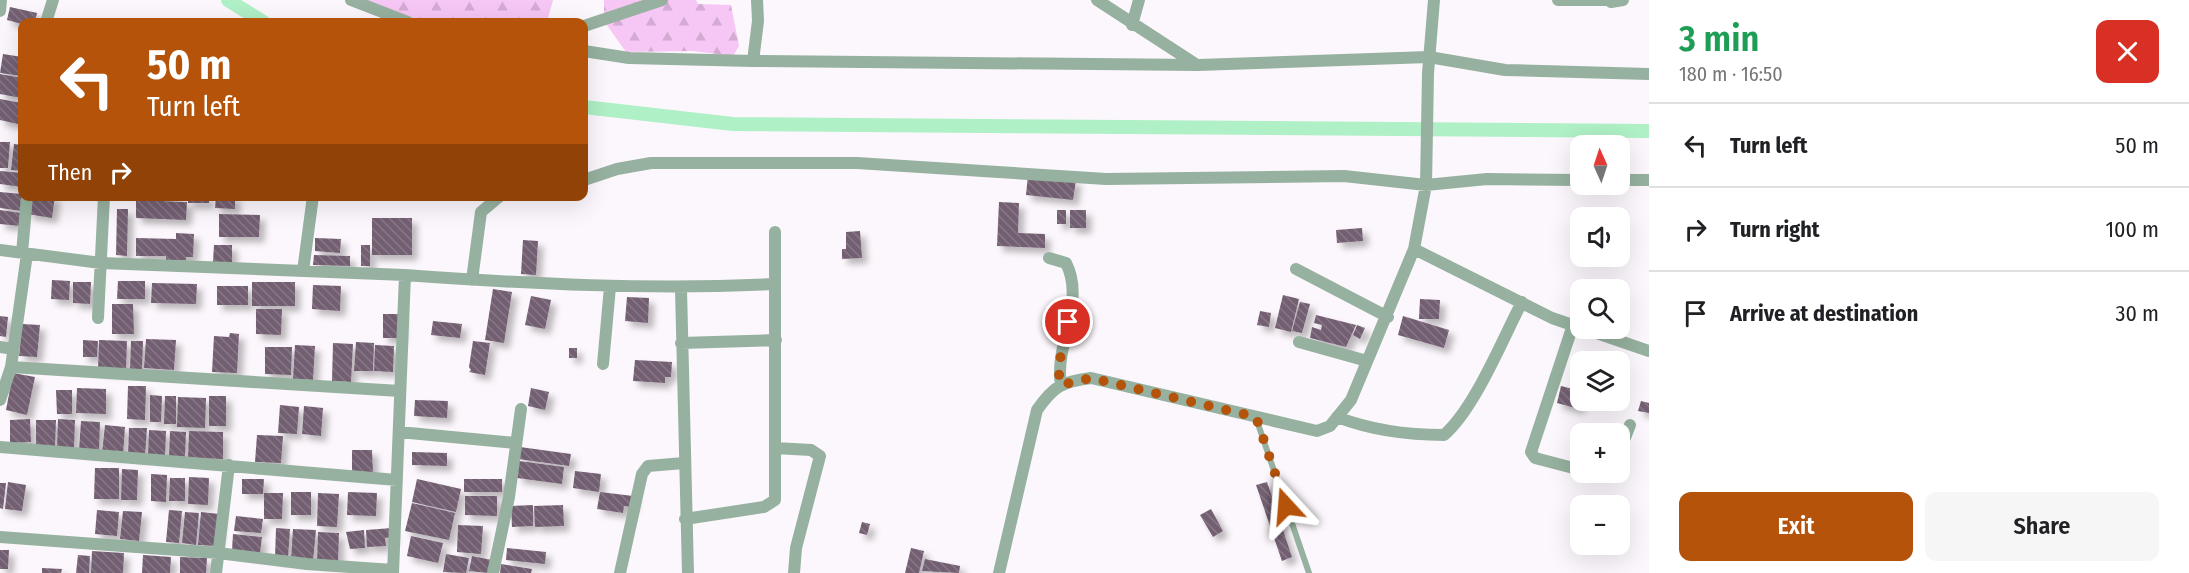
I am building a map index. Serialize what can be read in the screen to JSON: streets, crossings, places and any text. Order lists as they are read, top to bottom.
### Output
{
  "north": "top",
  "page": {
    "heading": ["3 min", "180 m · 16:50"],
    "turn": ["50 m", "Turn left"],
    "list": [
      {
        "name": "Turn left",
        "value": "50 m"
      },
      {
        "name": "Turn right",
        "value": "100 m"
      },
      {
        "name": "Arrive at destination",
        "value": "30 m"
      }
    ],
    "map_buttons": ["+", "−"],
    "then": "Then",
    "buttons": ["Exit", "Share"]
  }
}
